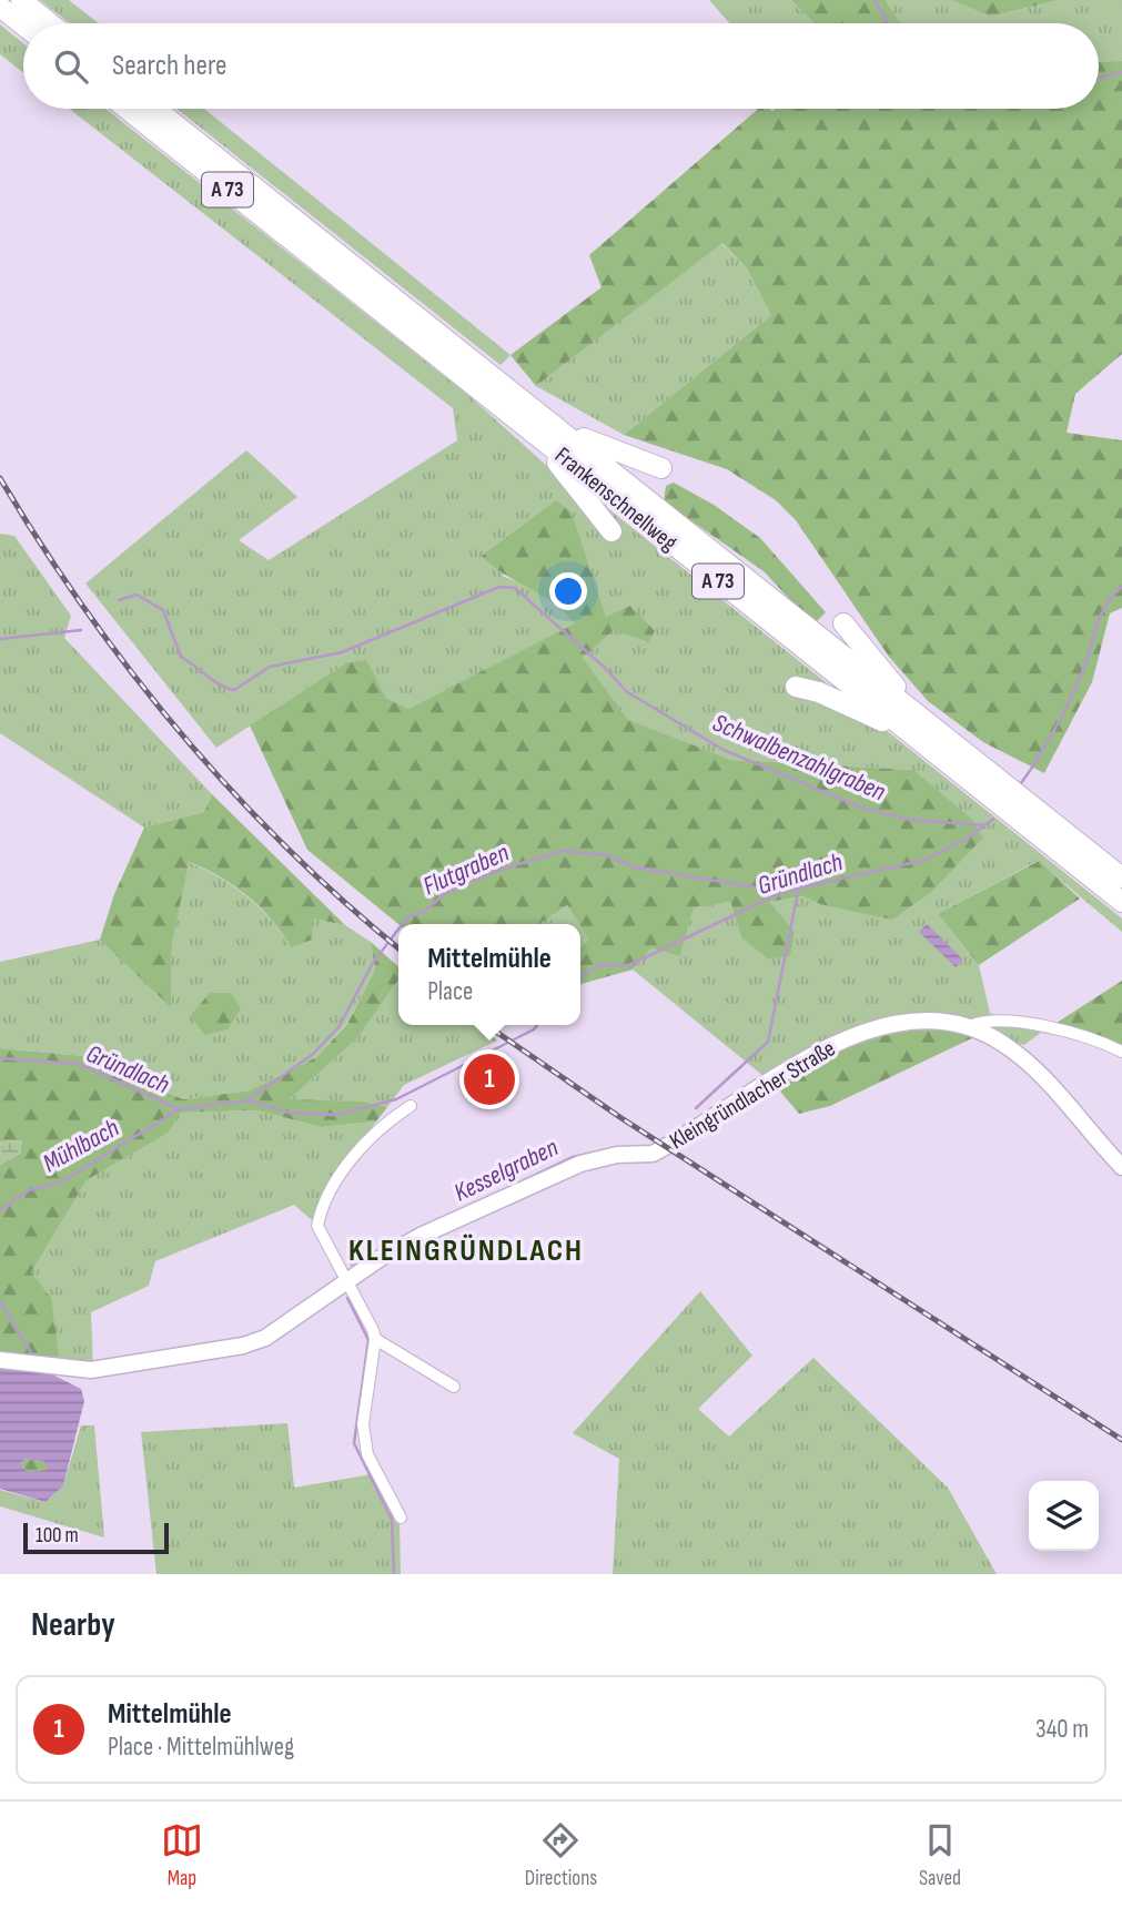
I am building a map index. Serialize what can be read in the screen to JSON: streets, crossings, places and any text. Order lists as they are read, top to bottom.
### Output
{
  "streets": {
    "highway": ["A 73", "Frankenschnellweg"],
    "street": ["Kleingründlacher Straße"]
  },
  "districts": ["KLEINGRÜNDLACH"],
  "water": [
    "Schwalbenzahlgraben",
    "Flutgraben",
    "Gründlach",
    "Mühlbach",
    "Kesselgraben"
  ],
  "scale_bar": "100 m",
  "page": {
    "search": "Search here",
    "popup": ["Mittelmühle", "Place"],
    "pins": "1",
    "scale": "100 m",
    "heading": "Nearby",
    "list": [
      {
        "mark": "1",
        "name": "Mittelmühle",
        "note": "Place · Mittelmühlweg",
        "value": "340 m"
      }
    ],
    "nav": ["Map", "Directions", "Saved"]
  }
}
